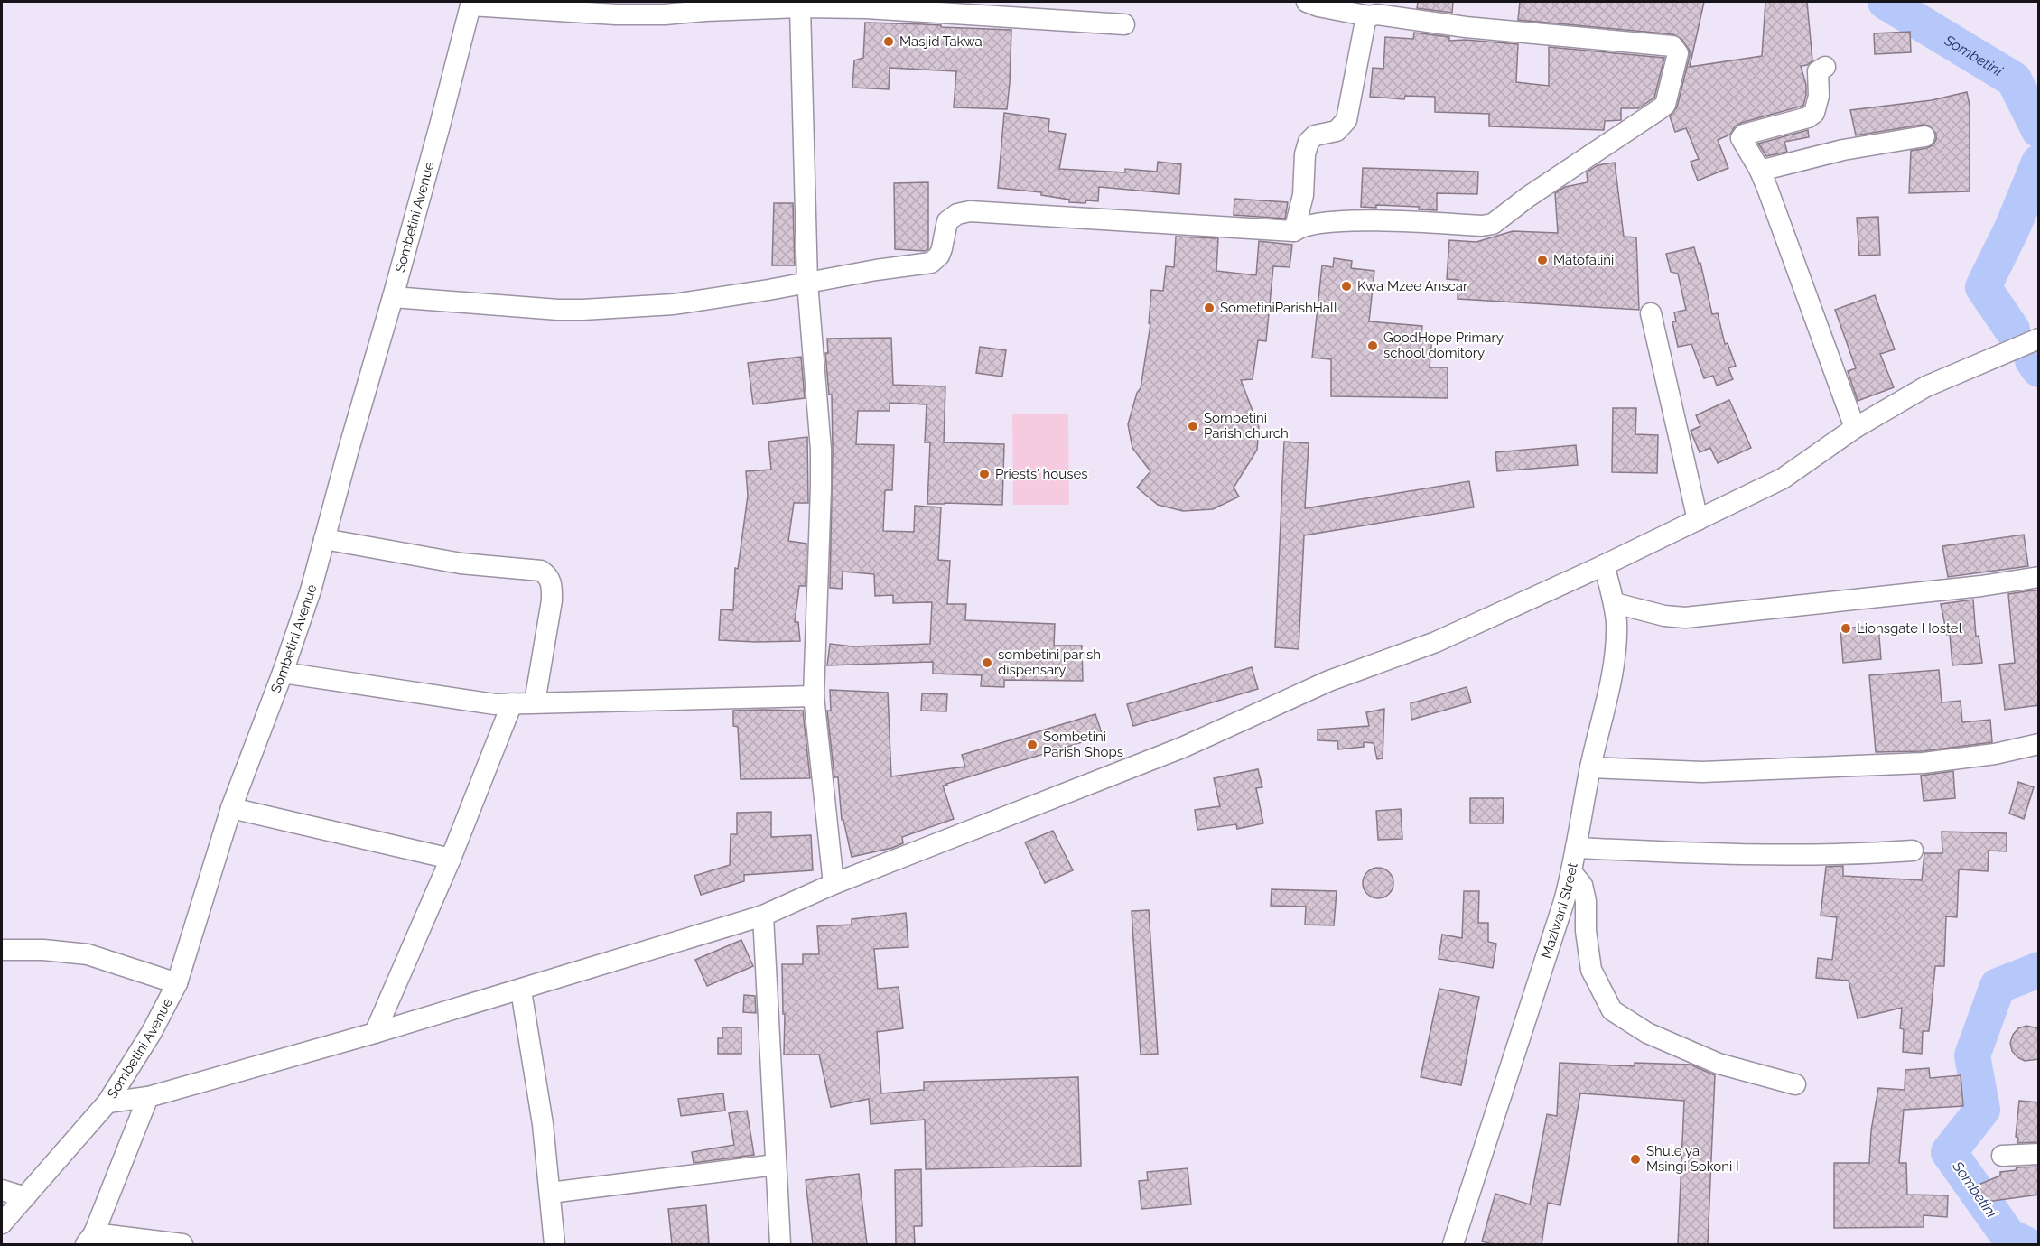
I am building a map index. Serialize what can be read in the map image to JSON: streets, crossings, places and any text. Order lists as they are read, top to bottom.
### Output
{
  "streets": {
    "street": ["Sombetini Avenue", "Maziwani Street"]
  },
  "water": ["Sombetini"],
  "places": [
    "Masjid Takwa",
    "Matofalini",
    "Kwa Mzee Anscar",
    "SometiniParishHall",
    "GoodHope Primary school domitory",
    "Sombetini Parish church",
    "Priests' houses",
    "Lionsgate Hostel",
    "sombetini parish dispensary",
    "Sombetini Parish Shops",
    "Shule ya Msingi Sokoni I"
  ]
}
